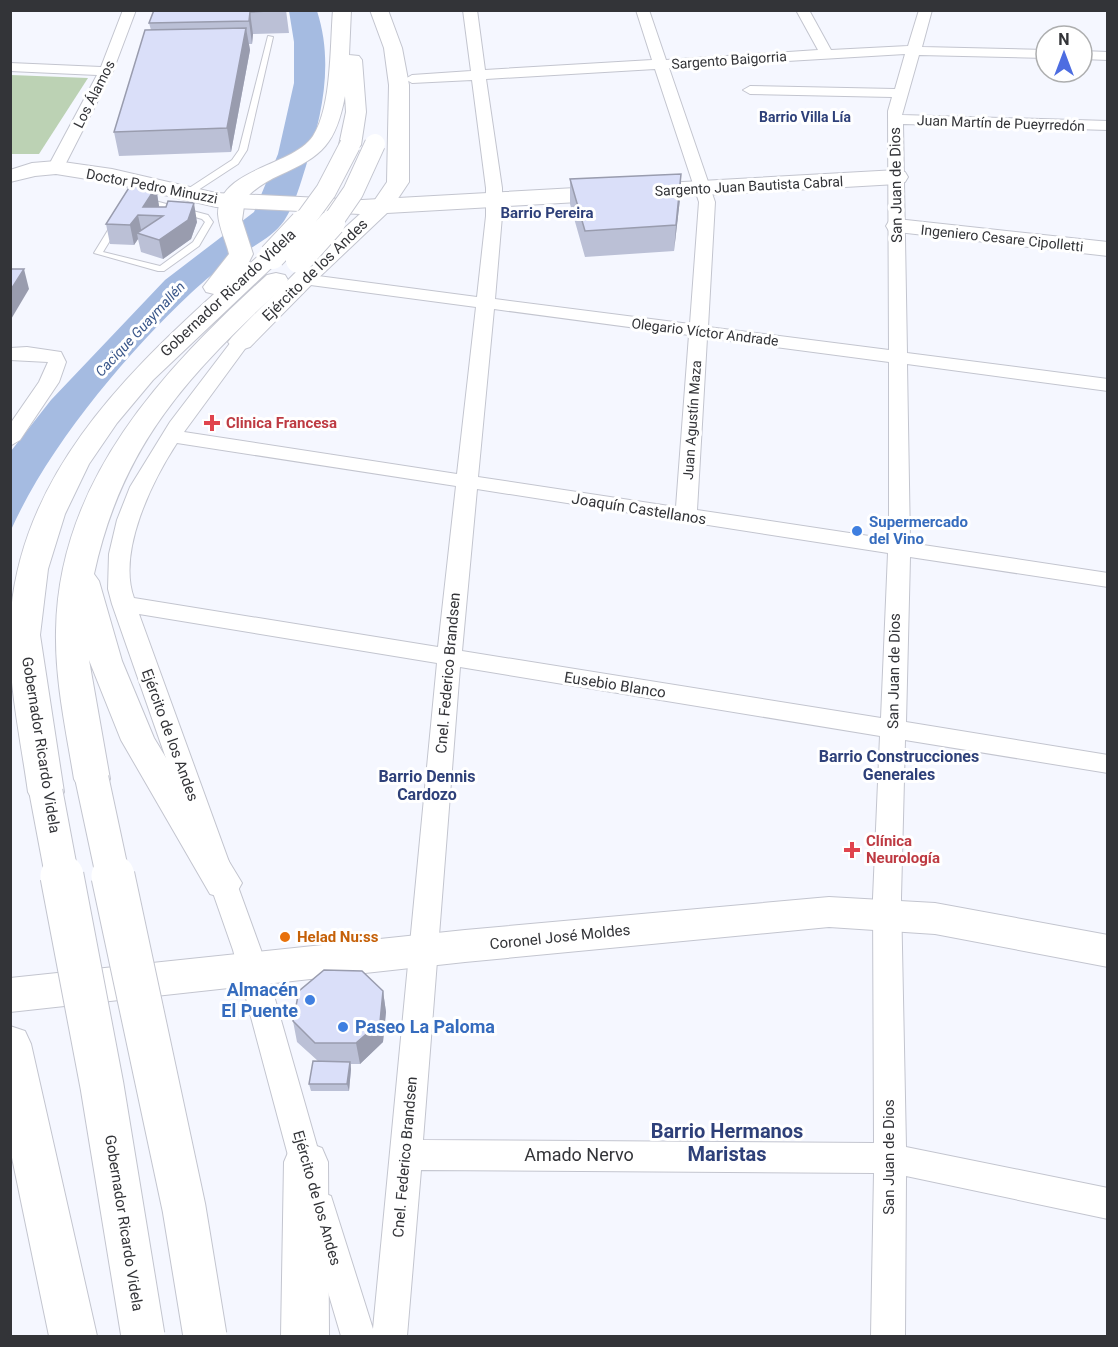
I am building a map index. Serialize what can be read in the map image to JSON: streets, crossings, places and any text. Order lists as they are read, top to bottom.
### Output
{
  "streets": {
    "main road": [
      "Doctor Pedro Minuzzi",
      "Sargento Juan Bautista Cabral",
      "Ingeniero Cesare Cipolletti",
      "Ejército de los Andes",
      "Gobernador Ricardo Videla",
      "Coronel José Moldes"
    ],
    "street": [
      "Sargento Baigorria",
      "Los Álamos",
      "Juan Martín de Pueyrredón",
      "San Juan de Dios",
      "Olegario Víctor Andrade",
      "Juan Agustín Maza",
      "Joaquín Castellanos",
      "Cnel. Federico Brandsen",
      "Eusebio Blanco",
      "Amado Nervo"
    ]
  },
  "crossings": [
    ["Sargento Baigorria", "San Juan de Dios"],
    ["Sargento Baigorria", "Juan Agustín Maza"],
    ["Sargento Baigorria", "Cnel. Federico Brandsen"],
    ["Los Álamos", "Doctor Pedro Minuzzi"],
    ["Juan Martín de Pueyrredón", "San Juan de Dios"],
    ["San Juan de Dios", "Sargento Juan Bautista Cabral"],
    ["San Juan de Dios", "Ingeniero Cesare Cipolletti"],
    ["San Juan de Dios", "Olegario Víctor Andrade"],
    ["San Juan de Dios", "Joaquín Castellanos"],
    ["San Juan de Dios", "Eusebio Blanco"],
    ["San Juan de Dios", "Coronel José Moldes"],
    ["San Juan de Dios", "Amado Nervo"],
    ["Doctor Pedro Minuzzi", "Sargento Juan Bautista Cabral"],
    ["Sargento Juan Bautista Cabral", "Ejército de los Andes"],
    ["Sargento Juan Bautista Cabral", "Juan Agustín Maza"],
    ["Sargento Juan Bautista Cabral", "Cnel. Federico Brandsen"],
    ["Ejército de los Andes", "Gobernador Ricardo Videla"],
    ["Ejército de los Andes", "Olegario Víctor Andrade"],
    ["Ejército de los Andes", "Joaquín Castellanos"],
    ["Ejército de los Andes", "Eusebio Blanco"],
    ["Ejército de los Andes", "Coronel José Moldes"],
    ["Gobernador Ricardo Videla", "Olegario Víctor Andrade"],
    ["Olegario Víctor Andrade", "Juan Agustín Maza"],
    ["Olegario Víctor Andrade", "Cnel. Federico Brandsen"],
    ["Juan Agustín Maza", "Joaquín Castellanos"],
    ["Joaquín Castellanos", "Cnel. Federico Brandsen"],
    ["Cnel. Federico Brandsen", "Eusebio Blanco"],
    ["Cnel. Federico Brandsen", "Coronel José Moldes"],
    ["Cnel. Federico Brandsen", "Amado Nervo"]
  ],
  "districts": [
    "Barrio Villa Lía",
    "Barrio Pereira",
    "Barrio Construcciones Generales",
    "Barrio Dennis Cardozo",
    "Barrio Hermanos Maristas"
  ],
  "water": ["Cacique Guaymallén"],
  "places": {
    "health": ["Clinica Francesa", "Clínica Neurología"],
    "other": [
      "Supermercado del Vino",
      "Helad Nu:ss",
      "Almacén El Puente",
      "Paseo La Paloma"
    ]
  },
  "north": "top"
}
